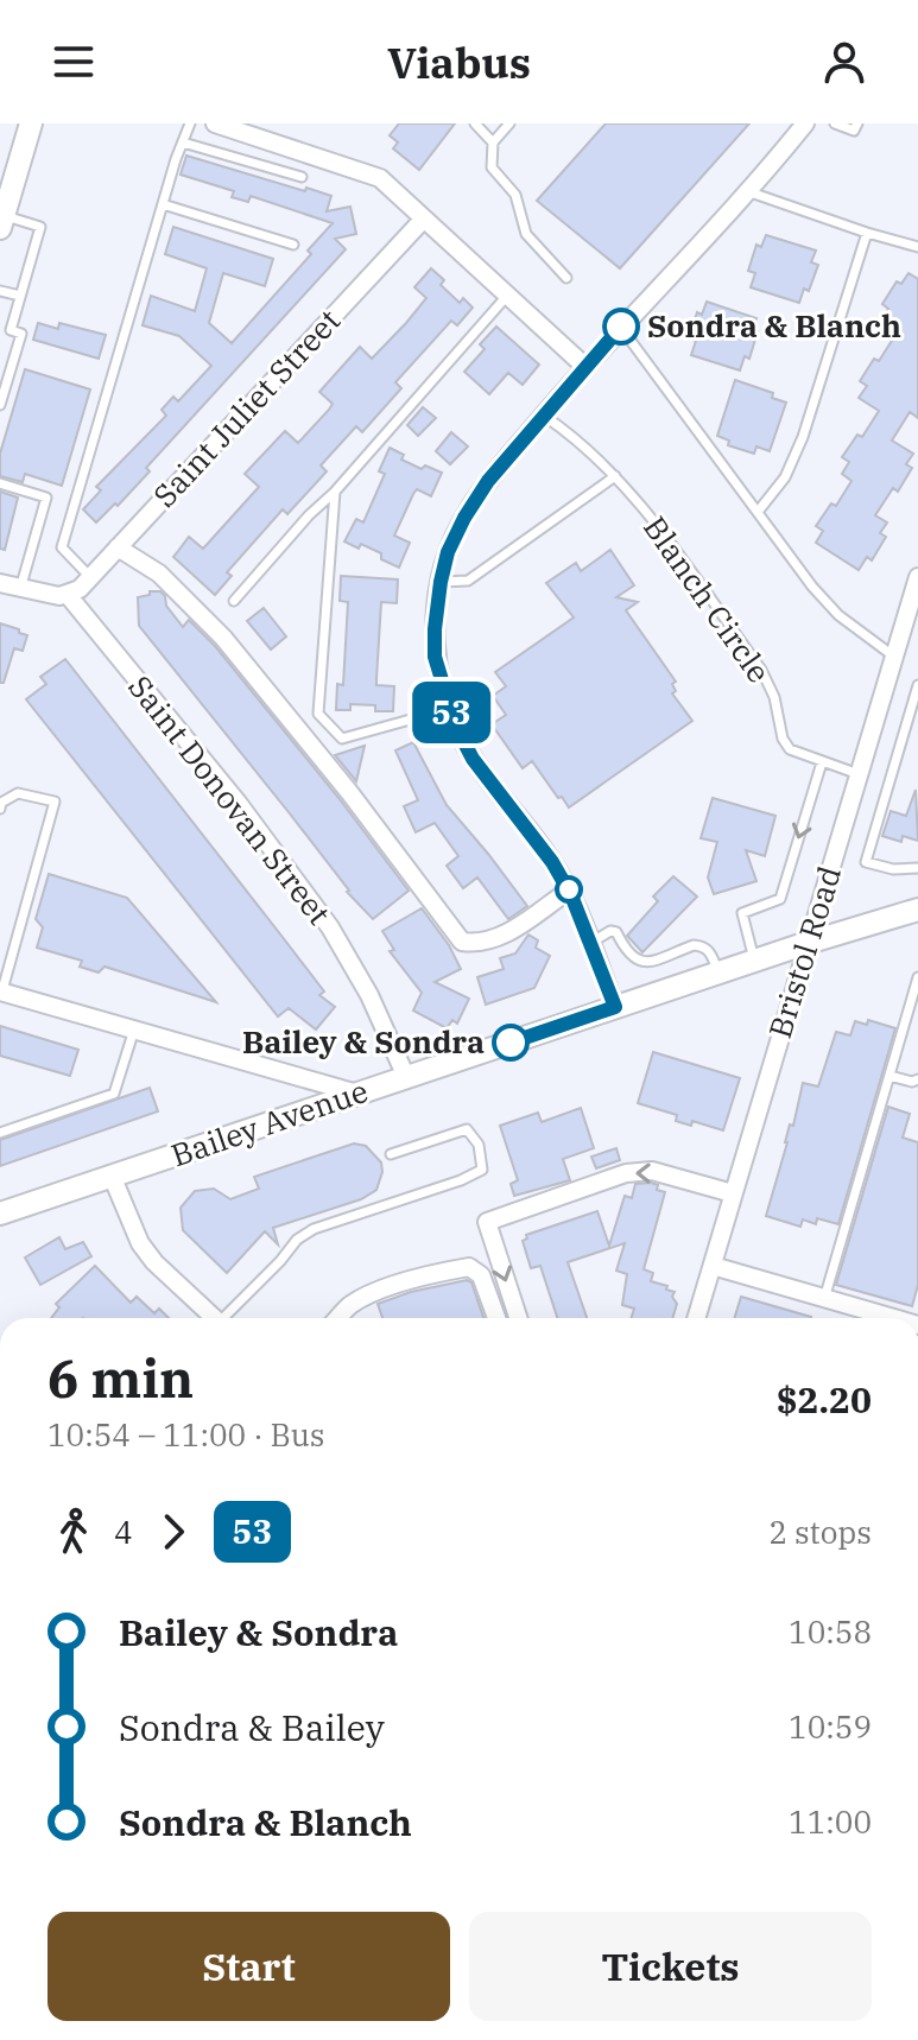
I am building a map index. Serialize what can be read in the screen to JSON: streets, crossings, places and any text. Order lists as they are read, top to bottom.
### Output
{
  "streets": {
    "street": [
      "Saint Juliet Street",
      "Saint Donovan Street",
      "Bristol Road",
      "Bailey Avenue"
    ],
    "lane": ["Blanch Circle"]
  },
  "crossings": [
    ["Saint Juliet Street", "Saint Donovan Street"],
    ["Blanch Circle", "Bristol Road"],
    ["Saint Donovan Street", "Bailey Avenue"],
    ["Bristol Road", "Bailey Avenue"]
  ],
  "places": ["Sondra & Blanch", "Bailey & Sondra"],
  "lines": ["bus line 53"],
  "page": {
    "header": "Viabus",
    "on_map": "53",
    "heading": ["6 min", "10:54 – 11:00 · Bus", "$2.20"],
    "legs": ["4", "53", "2 stops"],
    "list": [
      {
        "name": "Bailey & Sondra",
        "value": "10:58"
      },
      {
        "name": "Sondra & Bailey",
        "value": "10:59"
      },
      {
        "name": "Sondra & Blanch",
        "value": "11:00"
      }
    ],
    "buttons": ["Start", "Tickets"]
  }
}
